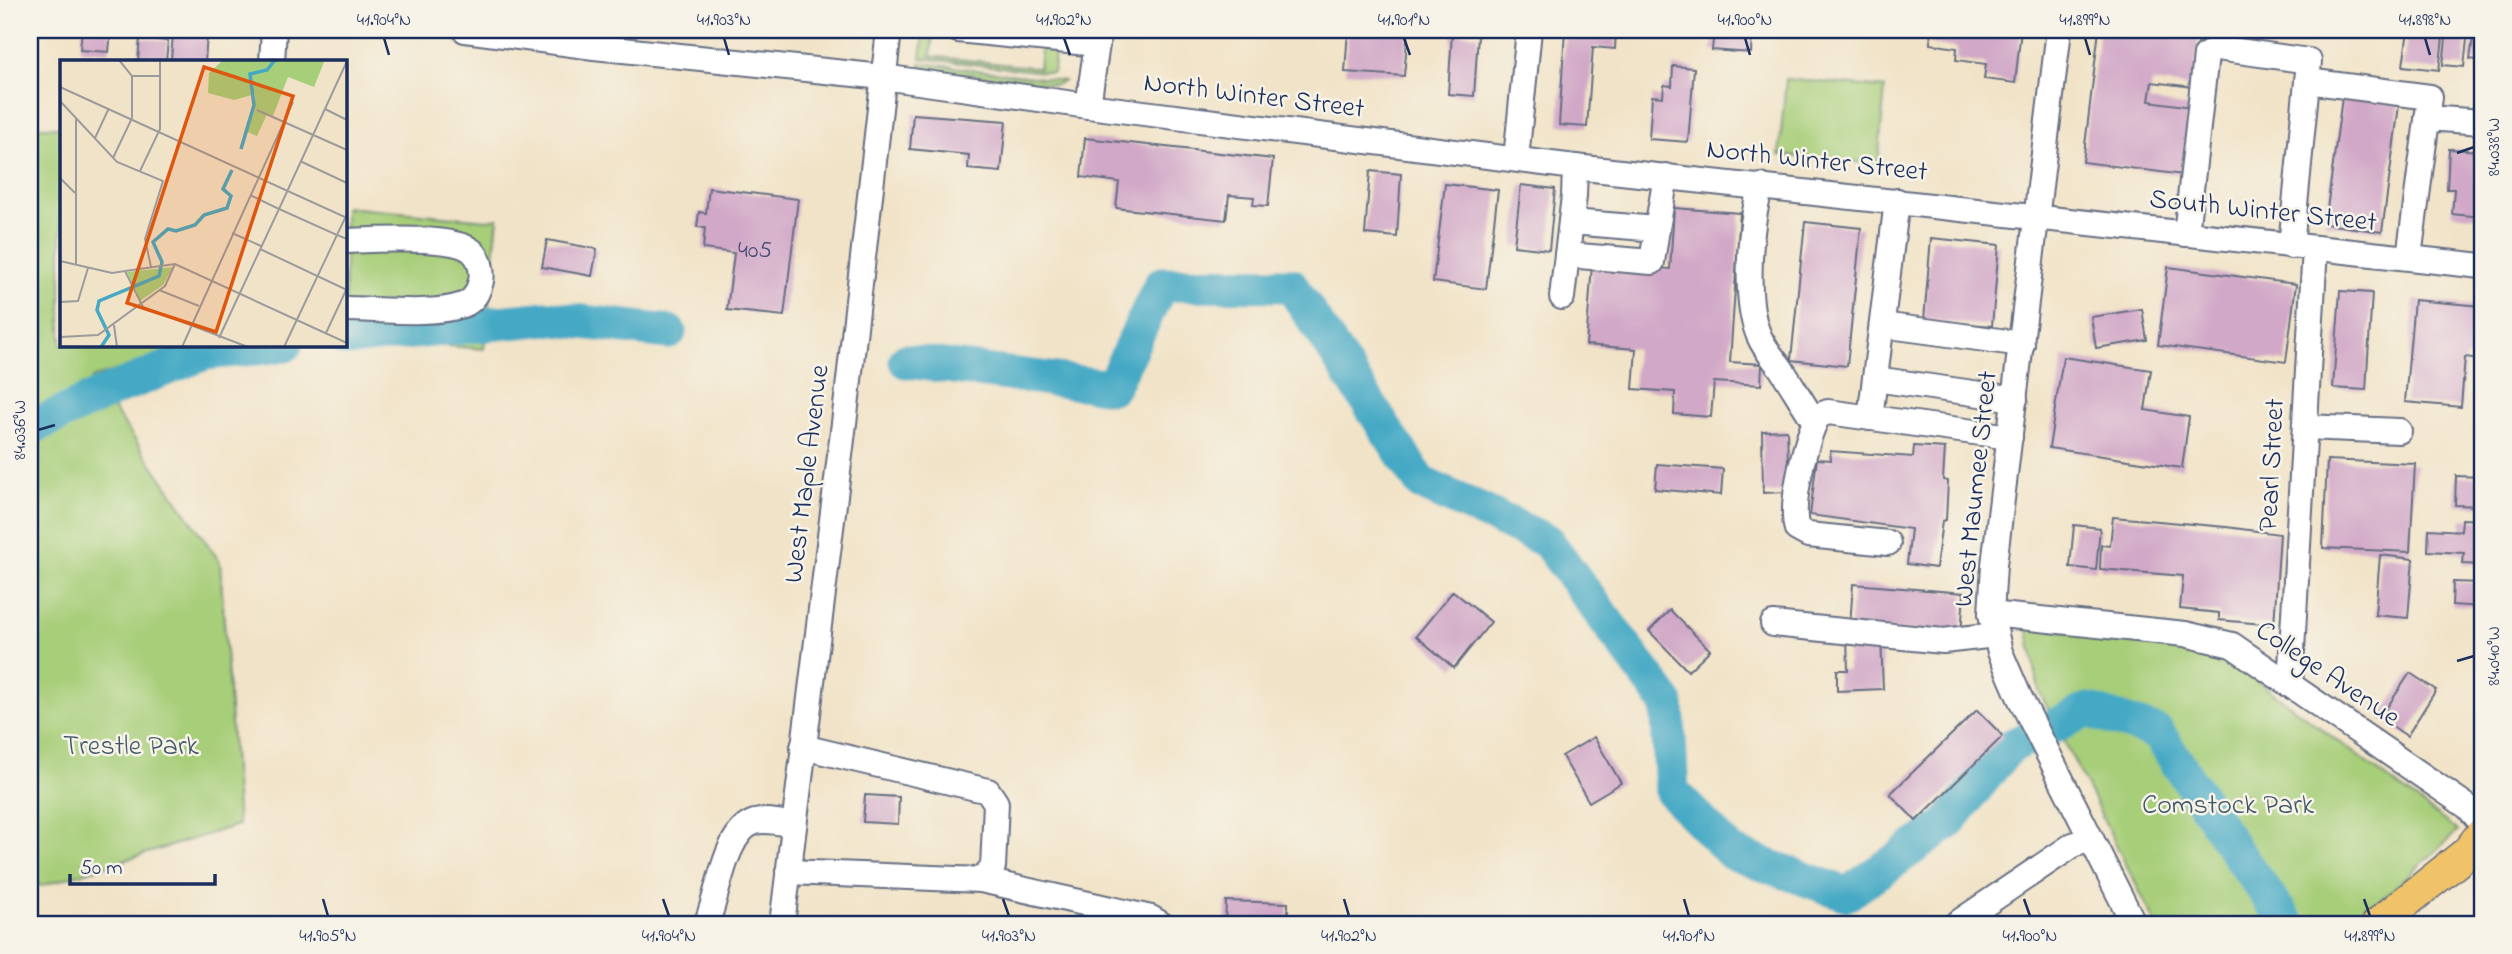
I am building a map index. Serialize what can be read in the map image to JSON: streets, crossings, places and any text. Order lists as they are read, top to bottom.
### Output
{
  "streets": {
    "street": [
      "North Winter Street",
      "South Winter Street",
      "Pearl Street",
      "West Maple Avenue",
      "West Maumee Street",
      "College Avenue"
    ]
  },
  "crossings": [
    ["North Winter Street", "South Winter Street"],
    ["North Winter Street", "West Maple Avenue"],
    ["North Winter Street", "West Maumee Street"],
    ["South Winter Street", "Pearl Street"],
    ["South Winter Street", "West Maumee Street"],
    ["Pearl Street", "College Avenue"],
    ["West Maumee Street", "College Avenue"]
  ],
  "parks": ["Trestle Park", "Comstock Park"],
  "house_numbers": ["405"],
  "scale_bar": "50 m",
  "coordinates": [
    "41.904°N",
    "41.903°N",
    "41.902°N",
    "41.901°N",
    "41.900°N",
    "41.899°N",
    "41.898°N",
    "84.038°W",
    "84.036°W",
    "84.040°W",
    "41.905°N"
  ]
}
